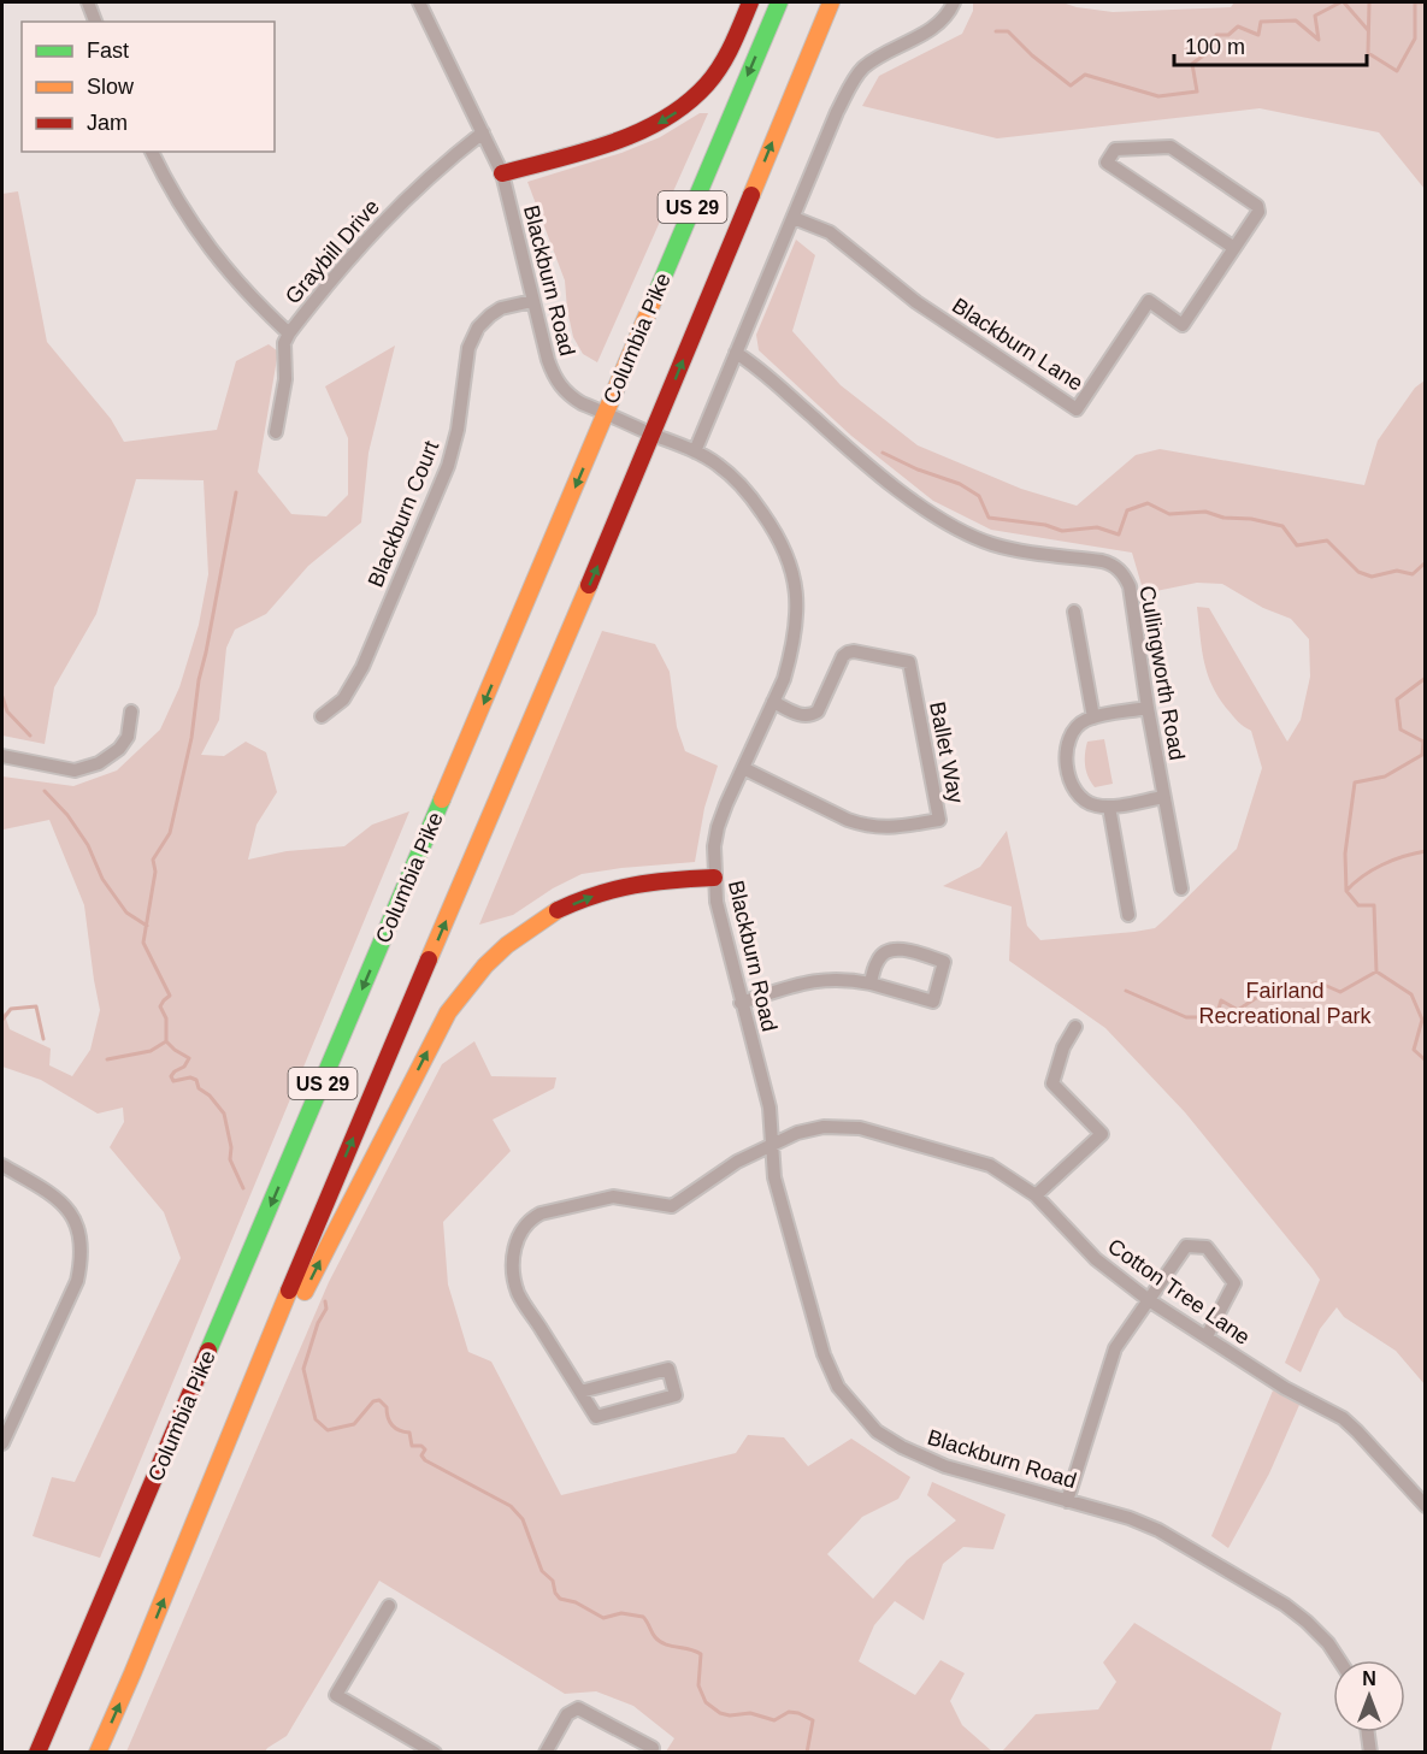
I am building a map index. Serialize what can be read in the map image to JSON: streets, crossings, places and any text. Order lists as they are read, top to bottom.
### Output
{
  "streets": {
    "main road": ["US 29", "Columbia Pike"],
    "street": [
      "Graybill Drive",
      "Blackburn Road",
      "Blackburn Lane",
      "Blackburn Court",
      "Cullingworth Road",
      "Ballet Way",
      "Cotton Tree Lane"
    ]
  },
  "crossings": [
    ["US 29", "Blackburn Road"],
    ["Graybill Drive", "Blackburn Road"],
    ["Blackburn Road", "Columbia Pike"],
    ["Blackburn Road", "Blackburn Court"],
    ["Blackburn Road", "Ballet Way"],
    ["Blackburn Road", "Cotton Tree Lane"]
  ],
  "parks": ["Fairland Recreational Park"],
  "legend": ["Fast", "Slow", "Jam"],
  "scale_bar": "100 m",
  "north": "top"
}
